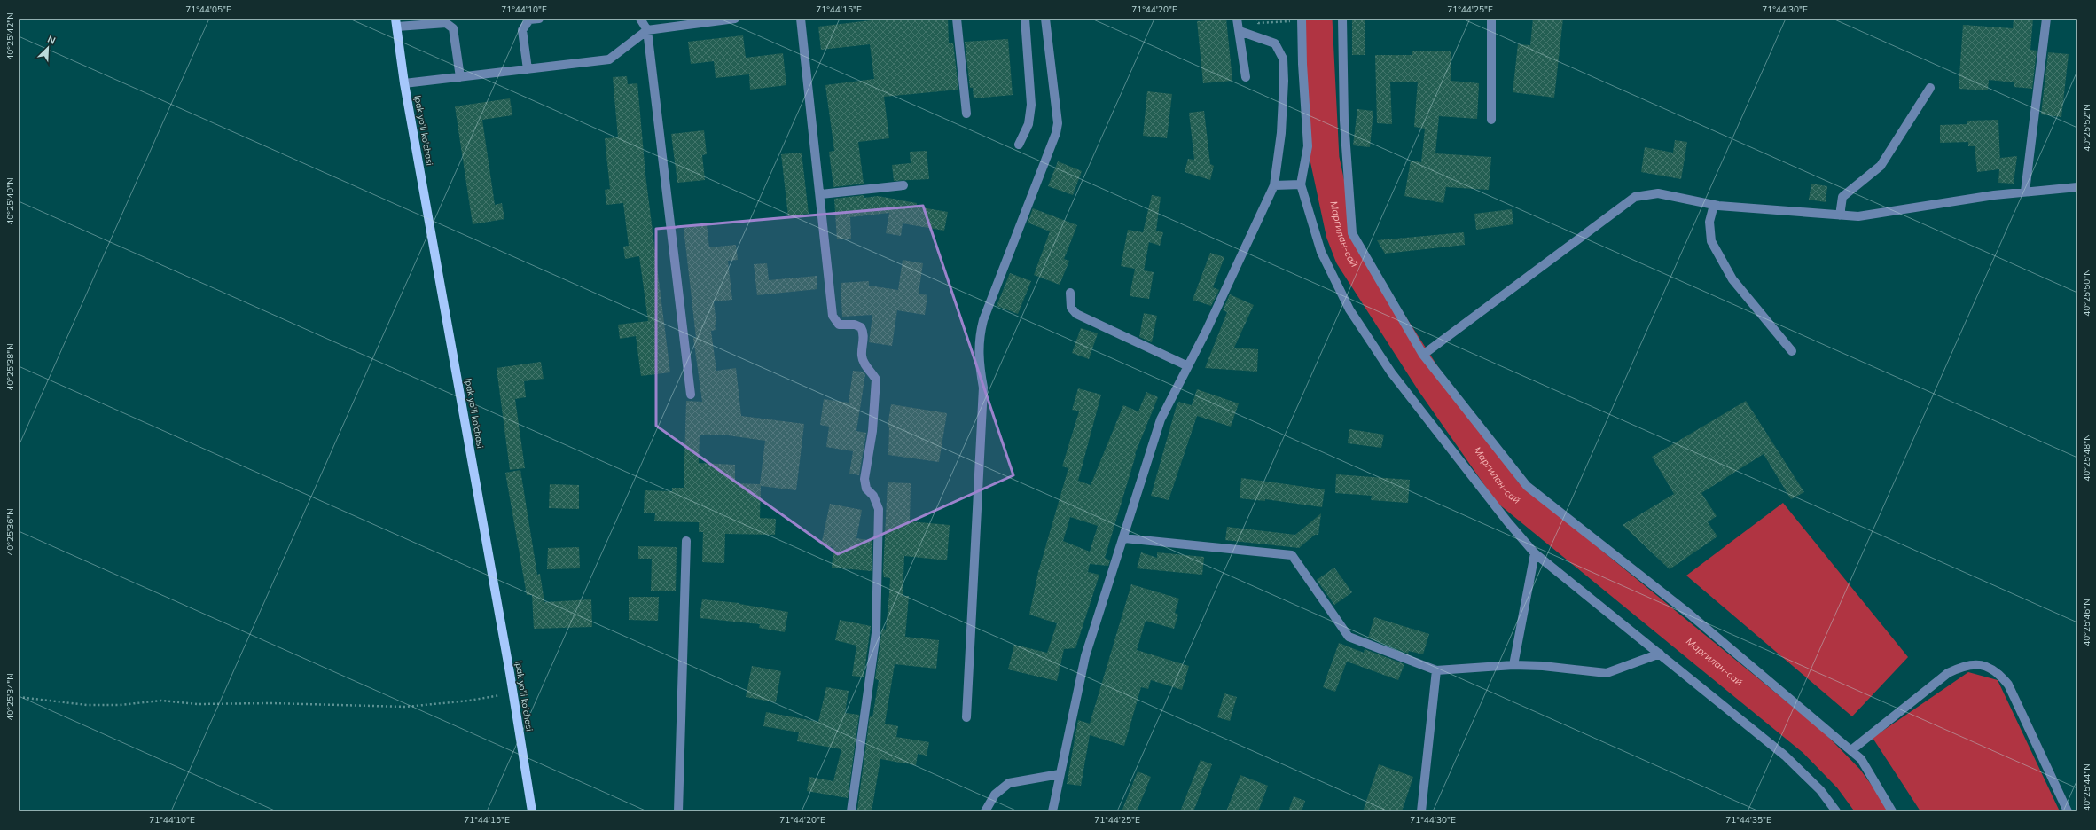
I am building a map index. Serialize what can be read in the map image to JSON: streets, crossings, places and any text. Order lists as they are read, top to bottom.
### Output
{
  "streets": {
    "main road": ["Ipak yo'li ko'chasi"]
  },
  "water": ["Маргилан-сай"],
  "north": "top right",
  "coordinates": [
    "71°44'05\"E",
    "71°44'10\"E",
    "71°44'15\"E",
    "71°44'20\"E",
    "71°44'25\"E",
    "71°44'30\"E",
    "40°25'42\"N",
    "40°25'52\"N",
    "40°25'40\"N",
    "40°25'50\"N",
    "40°25'38\"N",
    "40°25'48\"N",
    "40°25'36\"N",
    "40°25'46\"N",
    "40°25'34\"N",
    "40°25'44\"N",
    "71°44'35\"E"
  ]
}
